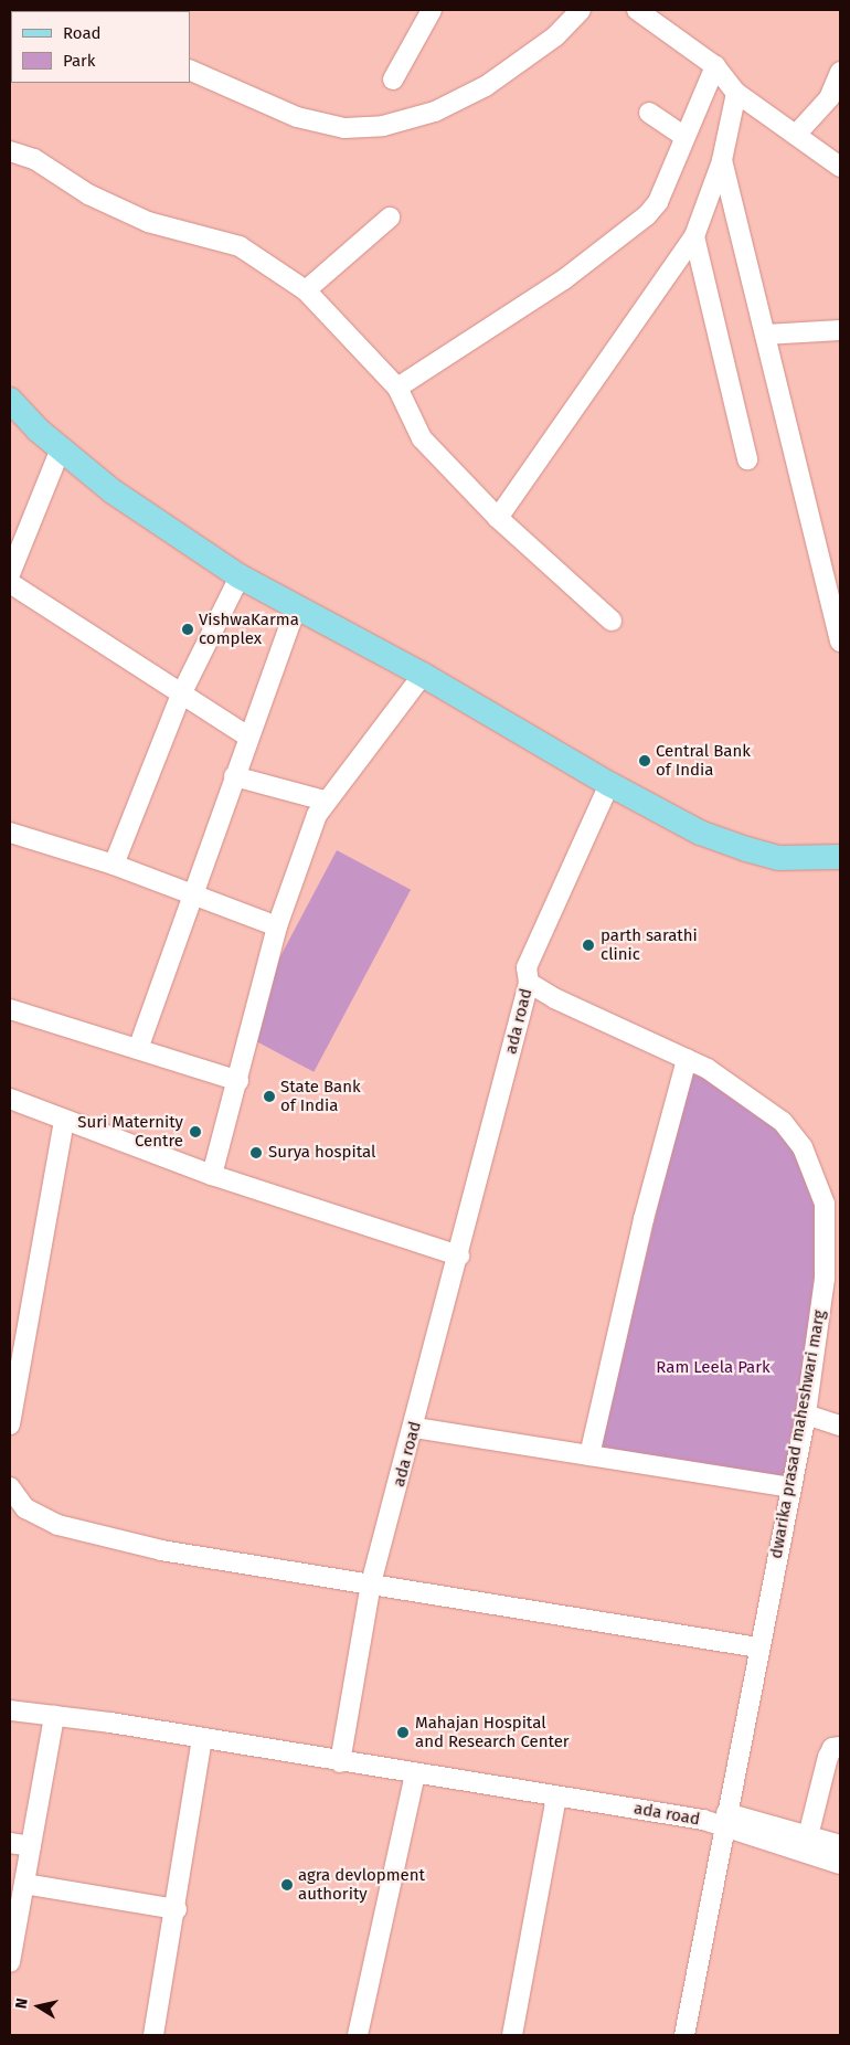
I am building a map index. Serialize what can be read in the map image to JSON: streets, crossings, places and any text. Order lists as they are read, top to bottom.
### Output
{
  "streets": {
    "street": ["ada road", "dwarika prasad maheshwari marg"]
  },
  "crossings": [
    ["ada road", "dwarika prasad maheshwari marg"]
  ],
  "parks": ["Ram Leela Park"],
  "places": [
    "VishwaKarma complex",
    "Central Bank of India",
    "parth sarathi clinic",
    "State Bank of India",
    "Suri Maternity Centre",
    "Surya hospital",
    "Mahajan Hospital and Research Center",
    "agra devlopment authority"
  ],
  "legend": ["Road", "Park"],
  "north": "left"
}
